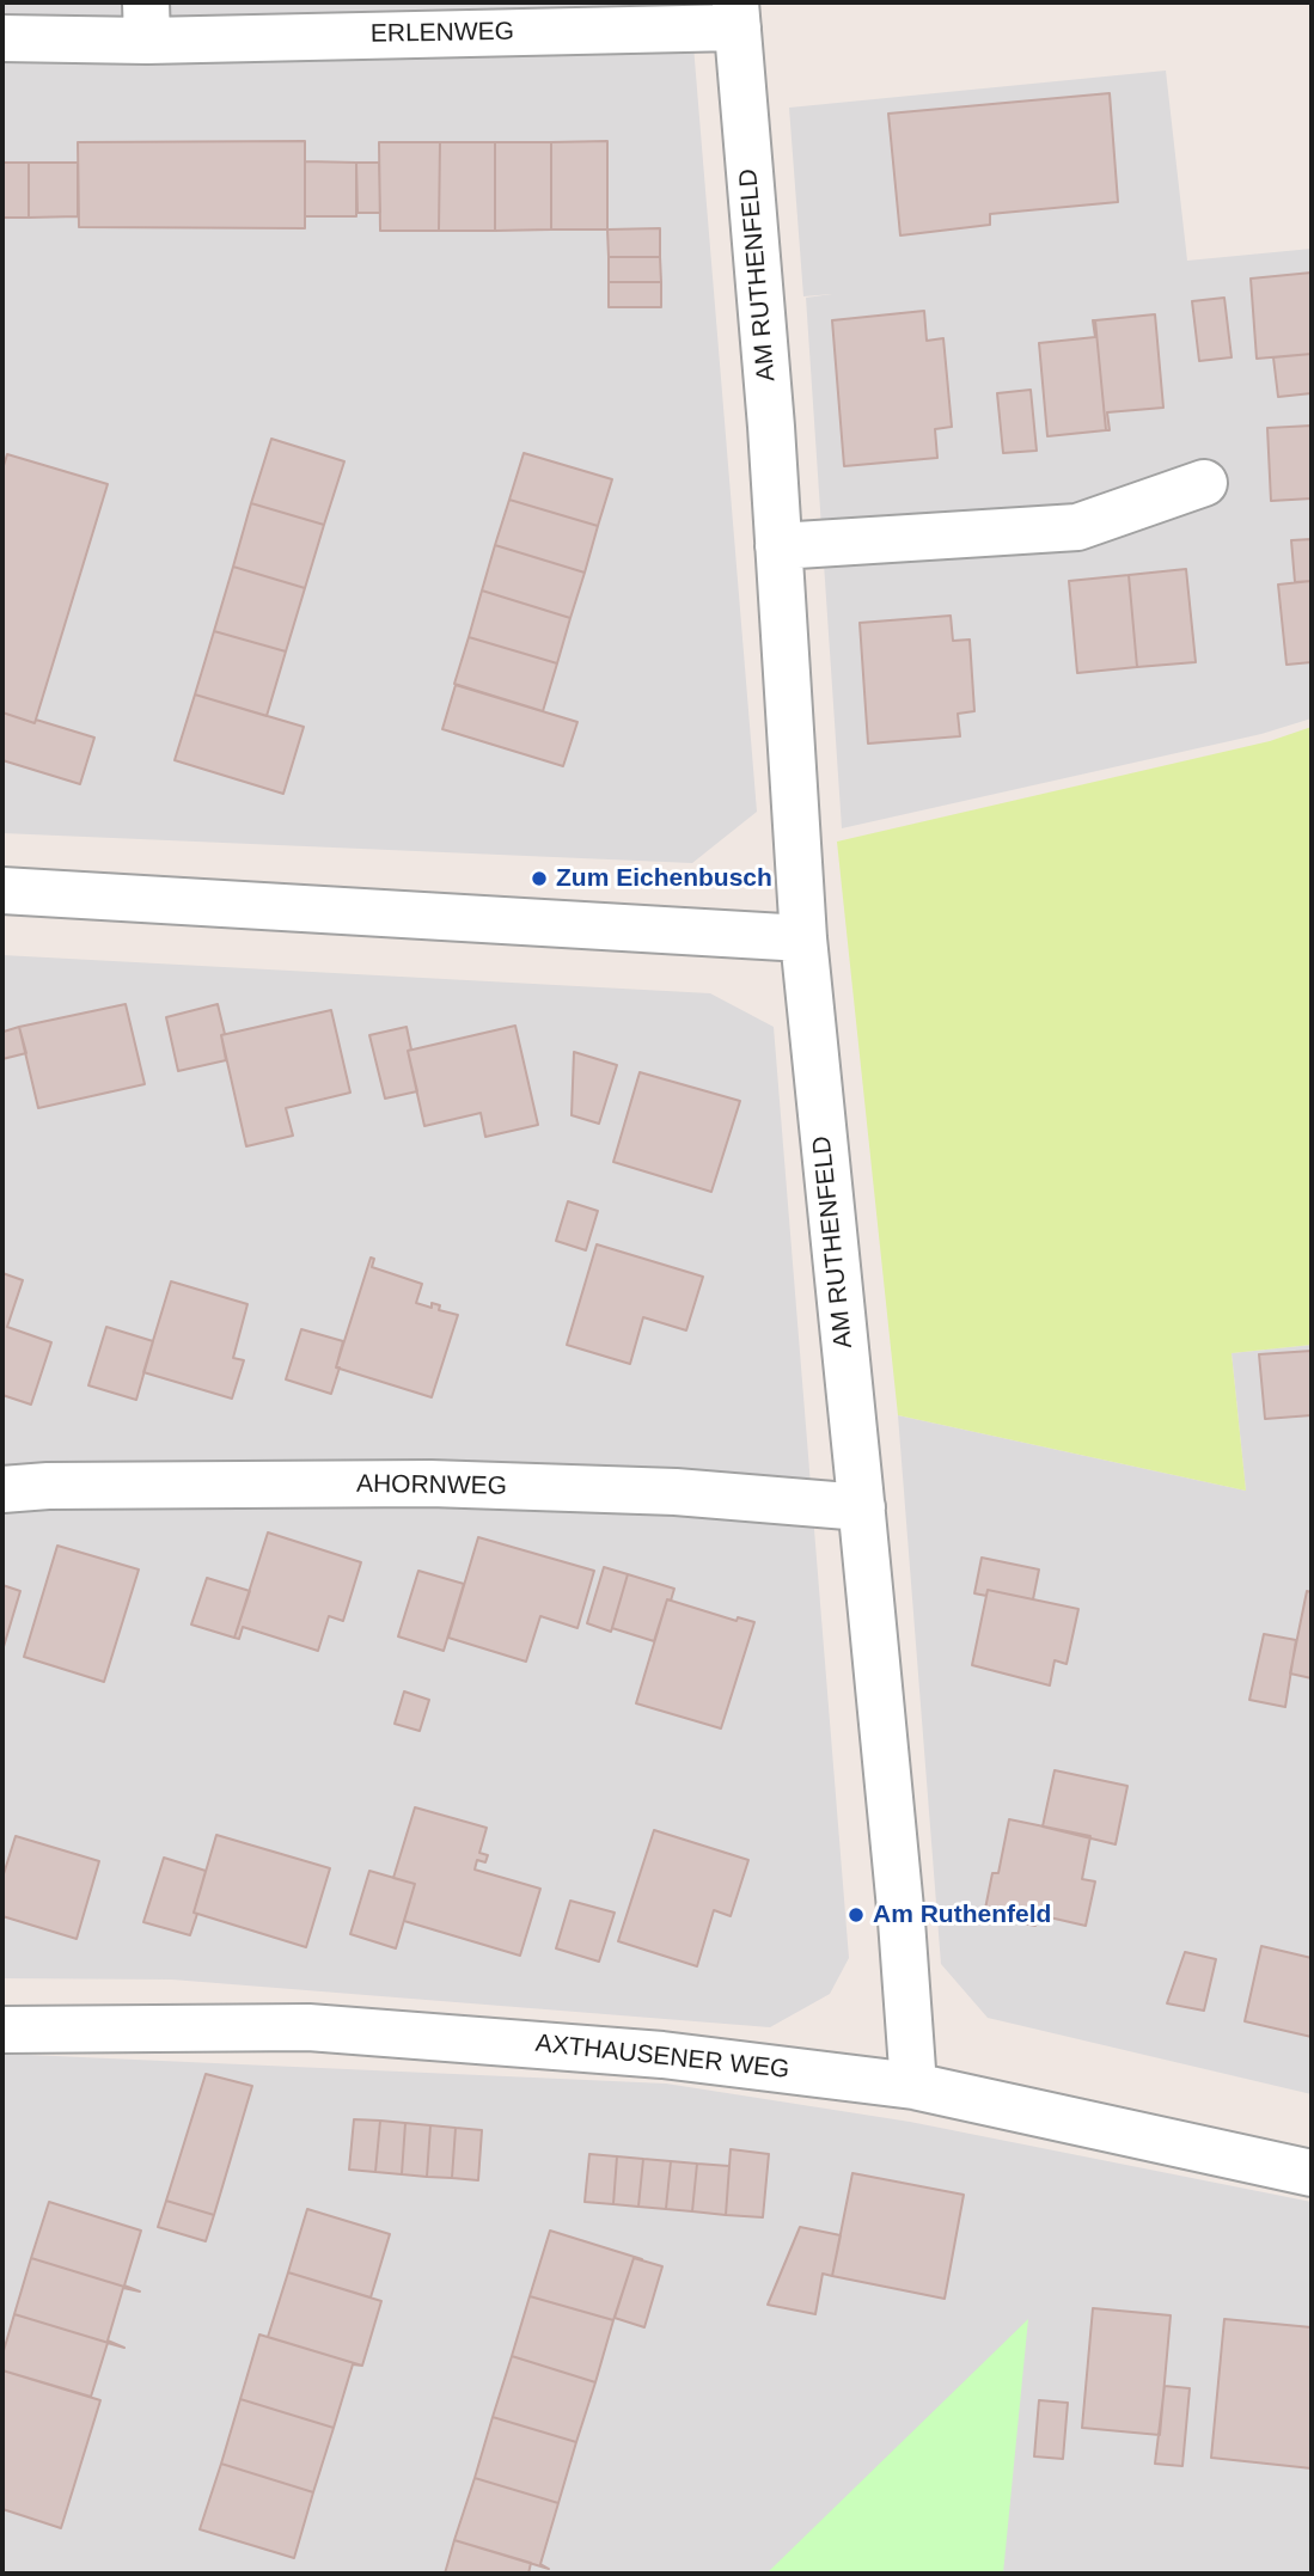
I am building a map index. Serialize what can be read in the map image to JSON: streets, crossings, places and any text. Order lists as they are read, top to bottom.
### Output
{
  "streets": {
    "street": [
      "ERLENWEG",
      "AM RUTHENFELD",
      "AHORNWEG",
      "AXTHAUSENER WEG"
    ]
  },
  "crossings": [
    ["ERLENWEG", "AM RUTHENFELD"],
    ["AM RUTHENFELD", "AHORNWEG"],
    ["AM RUTHENFELD", "AXTHAUSENER WEG"]
  ],
  "places": ["Zum Eichenbusch", "Am Ruthenfeld"]
}
